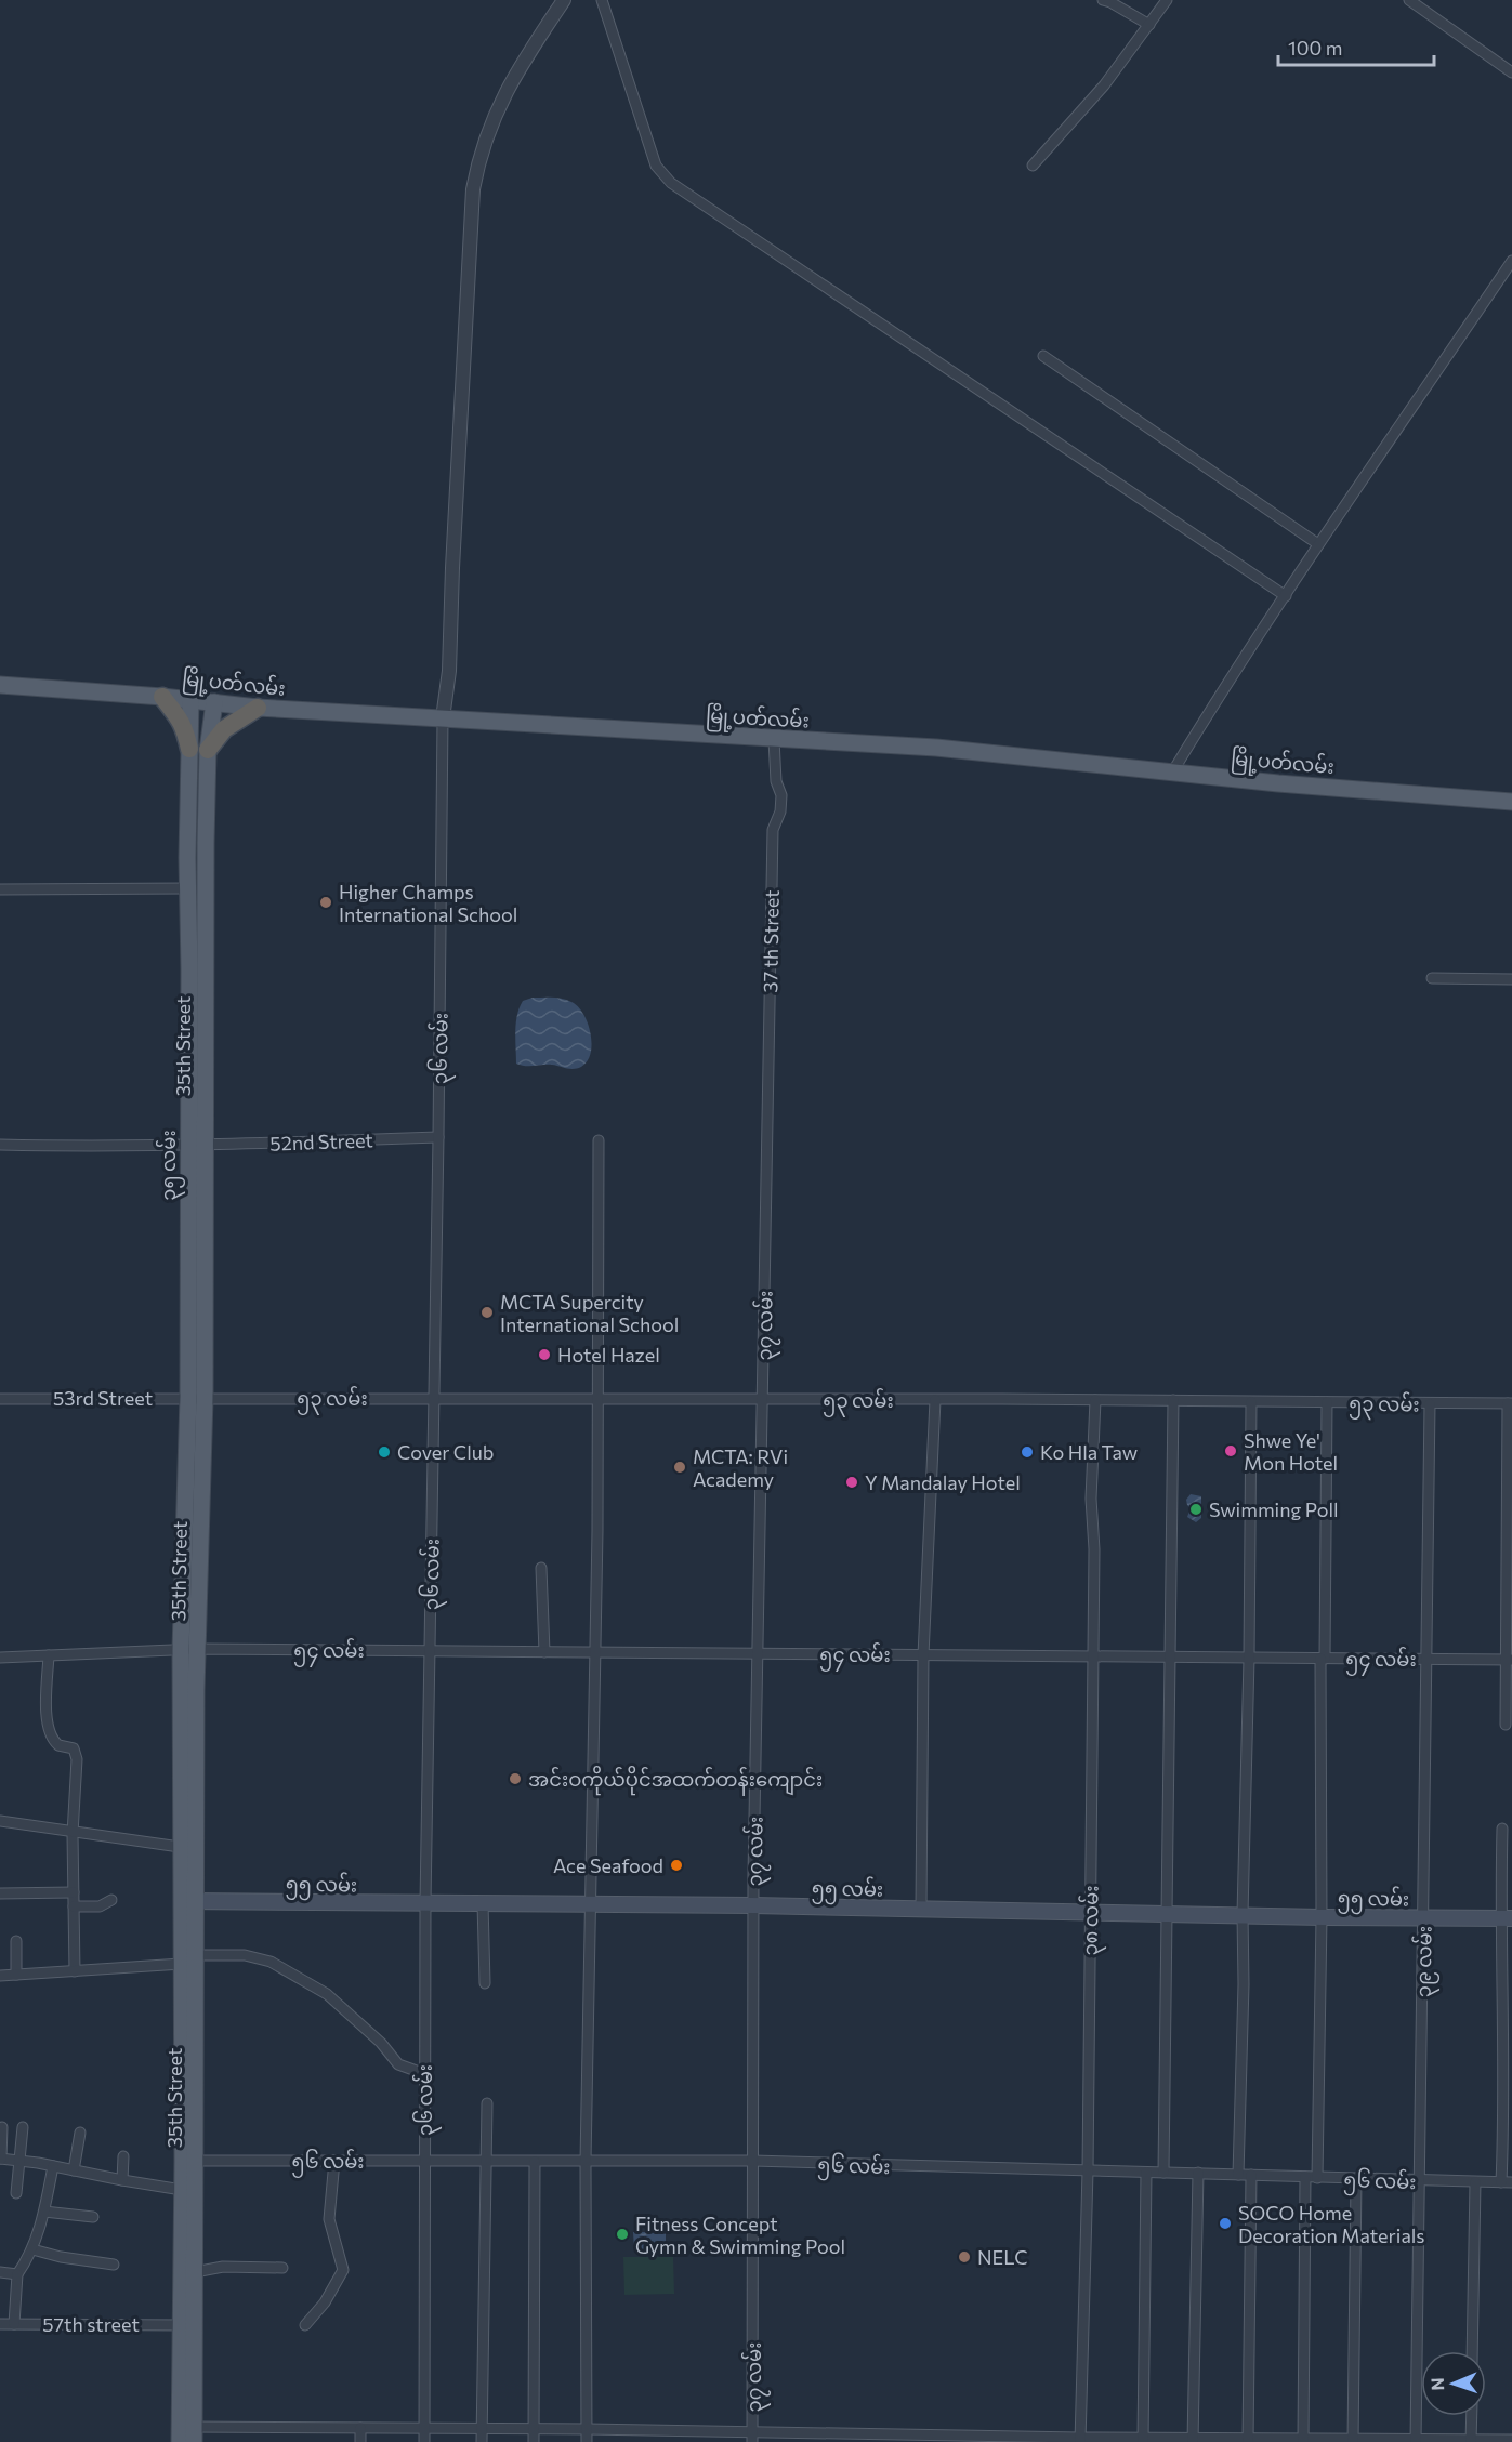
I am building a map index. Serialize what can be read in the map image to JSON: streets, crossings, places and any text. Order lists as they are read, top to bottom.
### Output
{
  "streets": {
    "main road": [
      "မြို့ပတ်လမ်း",
      "35th Street",
      "၃၅ လမ်း",
      "၅၅ လမ်း"
    ],
    "street": [
      "37 th Street",
      "၃၆ လမ်း",
      "52nd Street",
      "၃၇ လမ်း",
      "53rd Street",
      "၅၃ လမ်း",
      "၅၄ လမ်း",
      "၃၈ လမ်း",
      "၃၉ လမ်း",
      "၅၆ လမ်း",
      "57th street"
    ]
  },
  "crossings": [
    ["မြို့ပတ်လမ်း", "37 th Street"],
    ["မြို့ပတ်လမ်း", "35th Street"],
    ["မြို့ပတ်လမ်း", "၃၆ လမ်း"],
    ["မြို့ပတ်လမ်း", "၃၅ လမ်း"],
    ["37 th Street", "၃၇ လမ်း"],
    ["35th Street", "52nd Street"],
    ["35th Street", "၃၅ လမ်း"],
    ["35th Street", "53rd Street"],
    ["35th Street", "၅၃ လမ်း"],
    ["35th Street", "၅၄ လမ်း"],
    ["35th Street", "၅၅ လမ်း"],
    ["35th Street", "၅၆ လမ်း"],
    ["35th Street", "57th street"],
    ["၃၆ လမ်း", "52nd Street"],
    ["၃၆ လမ်း", "၅၃ လမ်း"],
    ["၃၆ လမ်း", "၅၄ လမ်း"],
    ["၃၆ လမ်း", "၅၅ လမ်း"],
    ["၃၆ လမ်း", "၅၆ လမ်း"],
    ["52nd Street", "၃၅ လမ်း"],
    ["၃၅ လမ်း", "53rd Street"],
    ["၃၅ လမ်း", "၅၃ လမ်း"],
    ["၃၇ လမ်း", "၅၃ လမ်း"],
    ["၃၇ လမ်း", "၅၄ လမ်း"],
    ["၃၇ လမ်း", "၅၅ လမ်း"],
    ["၃၇ လမ်း", "၅၆ လမ်း"],
    ["53rd Street", "၅၃ လမ်း"],
    ["၅၃ လမ်း", "၃၈ လမ်း"],
    ["၅၃ လမ်း", "၃၉ လမ်း"],
    ["၅၄ လမ်း", "၃၈ လမ်း"],
    ["၅၄ လမ်း", "၃၉ လမ်း"],
    ["၅၅ လမ်း", "၃၈ လမ်း"],
    ["၅၅ လမ်း", "၃၉ လမ်း"],
    ["၃၈ လမ်း", "၅၆ လမ်း"],
    ["၃၉ လမ်း", "၅၆ လမ်း"]
  ],
  "places": [
    "Higher Champs International School",
    "MCTA Supercity International School",
    "Hotel Hazel",
    "Shwe Ye' Mon Hotel",
    "Cover Club",
    "Ko Hla Taw",
    "MCTA: RVi Academy",
    "Y Mandalay Hotel",
    "Swimming Poll",
    "အင်းဝကိုယ်ပိုင်အထက်တန်းကျောင်း",
    "Ace Seafood",
    "SOCO Home Decoration Materials",
    "Fitness Concept Gymn & Swimming Pool",
    "NELC"
  ],
  "scale_bar": "100 m",
  "north": "left"
}
